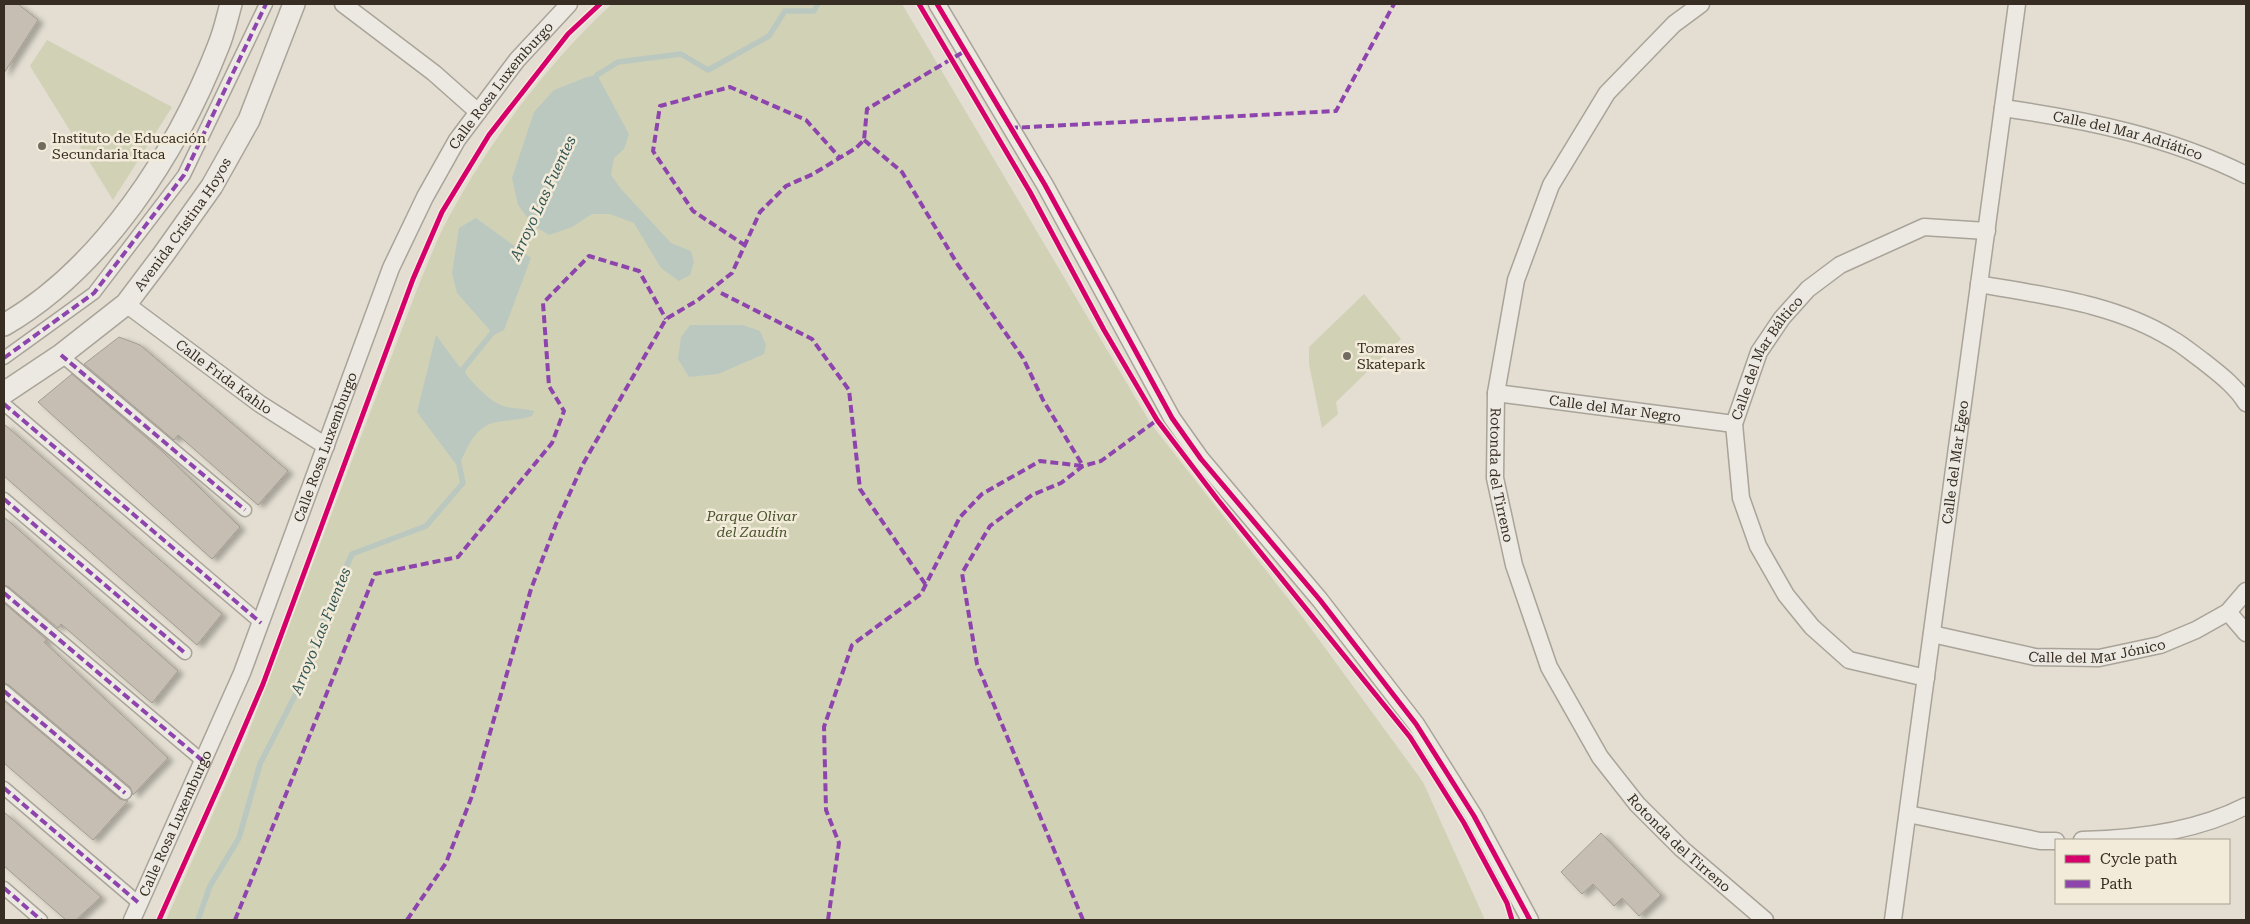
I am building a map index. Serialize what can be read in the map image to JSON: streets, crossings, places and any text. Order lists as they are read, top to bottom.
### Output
{
  "streets": {
    "street": [
      "Calle Rosa Luxemburgo",
      "Calle del Mar Adriático",
      "Avenida Cristina Hoyos",
      "Calle del Mar Báltico",
      "Calle Frida Kahlo",
      "Calle del Mar Negro",
      "Calle del Mar Egeo",
      "Rotonda del Tirreno",
      "Calle del Mar Jónico"
    ]
  },
  "crossings": [
    ["Calle Rosa Luxemburgo", "Calle Frida Kahlo"],
    ["Calle del Mar Adriático", "Calle del Mar Egeo"],
    ["Avenida Cristina Hoyos", "Calle Frida Kahlo"],
    ["Calle del Mar Báltico", "Calle del Mar Negro"],
    ["Calle del Mar Báltico", "Calle del Mar Egeo"],
    ["Calle del Mar Negro", "Rotonda del Tirreno"],
    ["Calle del Mar Egeo", "Calle del Mar Jónico"]
  ],
  "water": ["Arroyo Las Fuentes"],
  "parks": ["Parque Olivar del Zaudín"],
  "places": ["Instituto de Educación Secundaria Itaca", "Tomares Skatepark"],
  "legend": ["Cycle path", "Path"]
}
